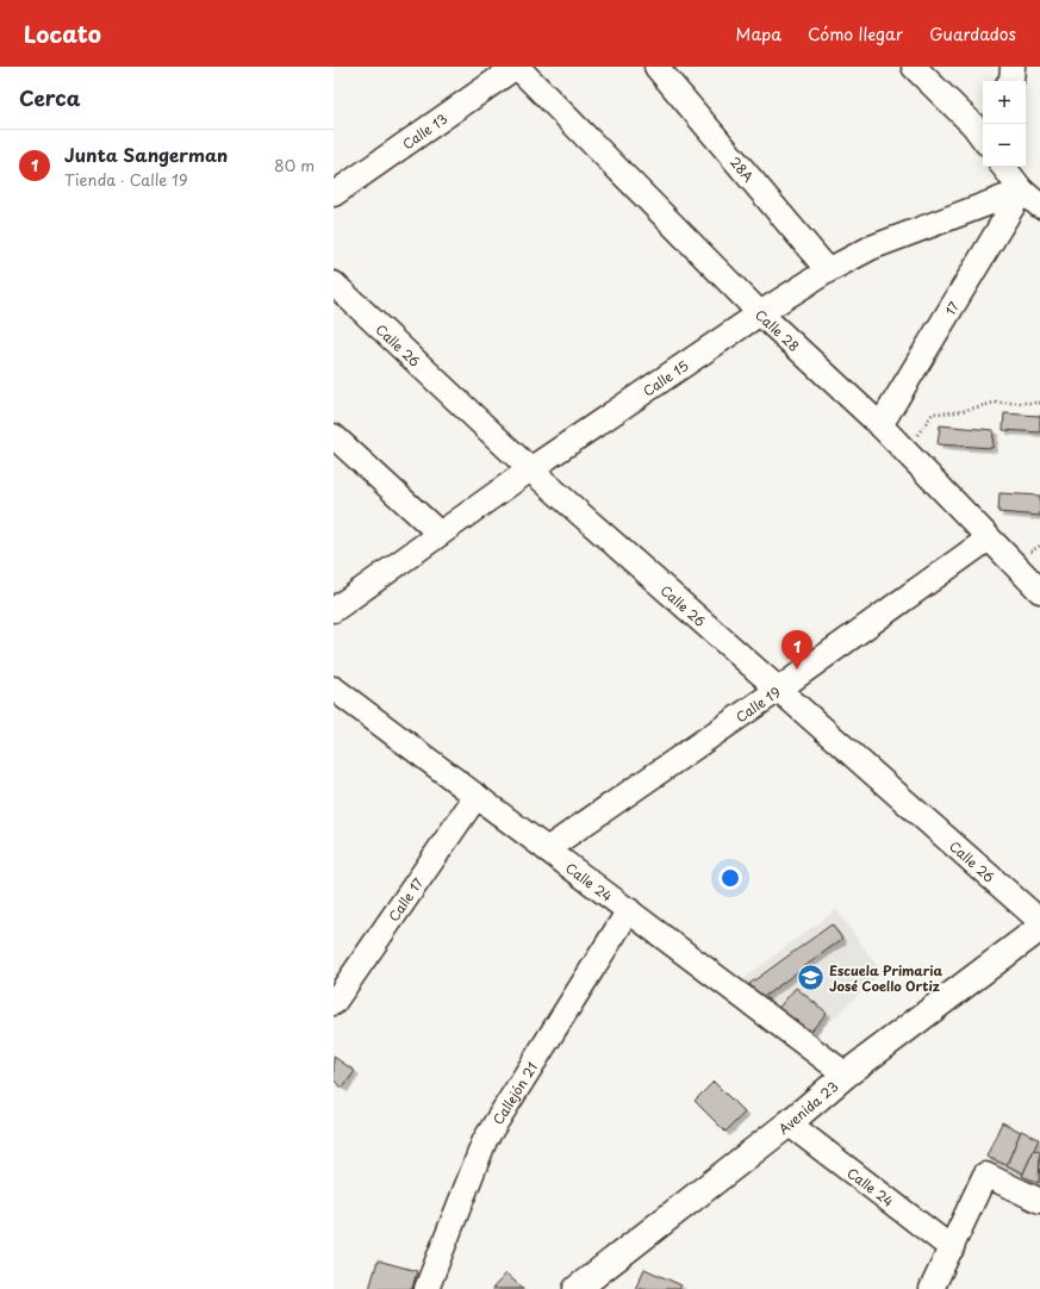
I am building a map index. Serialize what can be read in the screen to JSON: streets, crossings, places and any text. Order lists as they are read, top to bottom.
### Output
{
  "streets": {
    "main road": ["Avenida 23"],
    "street": [
      "Calle 13",
      "28A",
      "17",
      "Calle 28",
      "Calle 26",
      "Calle 15",
      "Calle 19",
      "Calle 24",
      "Calle 17",
      "Callejón 21"
    ]
  },
  "crossings": [
    ["Calle 13", "Calle 28"],
    ["28A", "Calle 15"],
    ["17", "Calle 28"],
    ["17", "Calle 15"],
    ["Calle 28", "Calle 15"],
    ["Calle 28", "Calle 19"],
    ["Calle 26", "Calle 15"],
    ["Calle 26", "Calle 19"],
    ["Calle 19", "Calle 24"],
    ["Calle 24", "Calle 17"],
    ["Calle 24", "Callejón 21"],
    ["Calle 24", "Avenida 23"]
  ],
  "places": {
    "school or university": ["Escuela Primaria José Coello Ortiz"]
  },
  "page": {
    "header": "Locato",
    "nav": ["Mapa", "Cómo llegar", "Guardados"],
    "heading": "Cerca",
    "map_buttons": ["+", "−"],
    "list": [
      {
        "mark": "1",
        "name": "Junta Sangerman",
        "note": "Tienda · Calle 19",
        "value": "80 m"
      }
    ],
    "pins": "1"
  }
}
